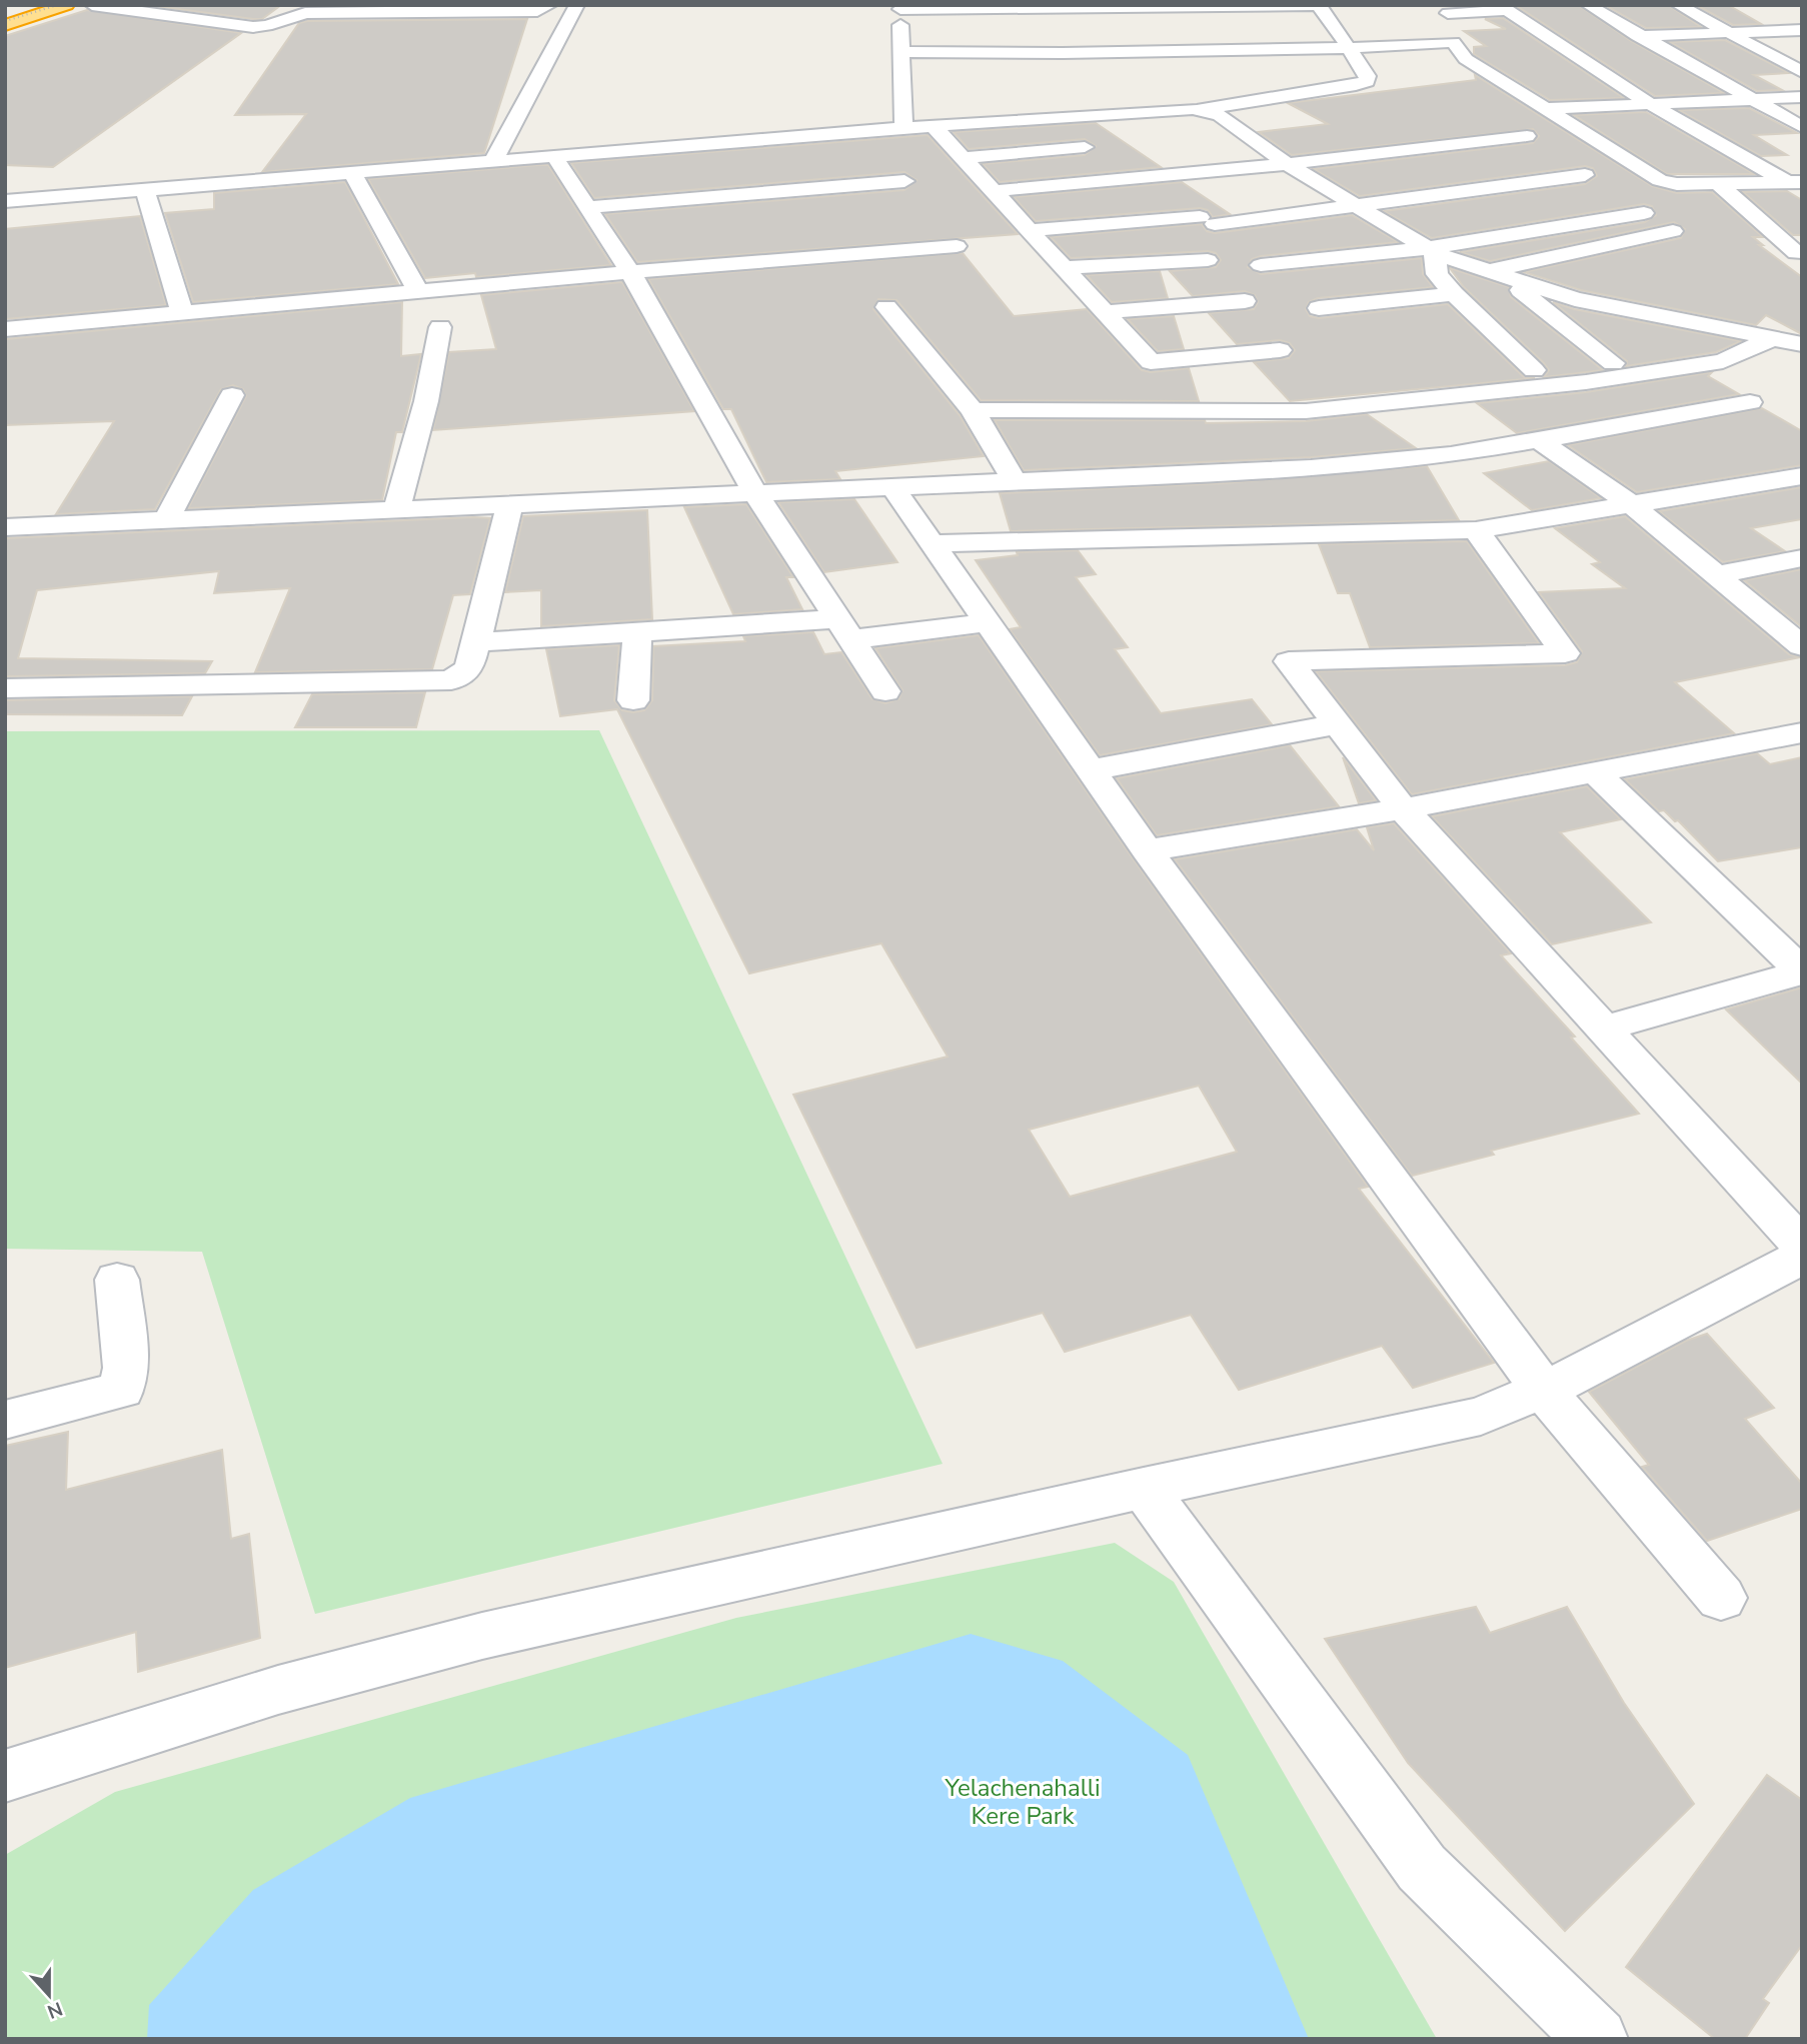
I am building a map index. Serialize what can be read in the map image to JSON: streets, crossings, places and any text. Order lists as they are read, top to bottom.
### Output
{
  "parks": ["Yelachenahalli Kere Park"],
  "north": "bottom"
}
